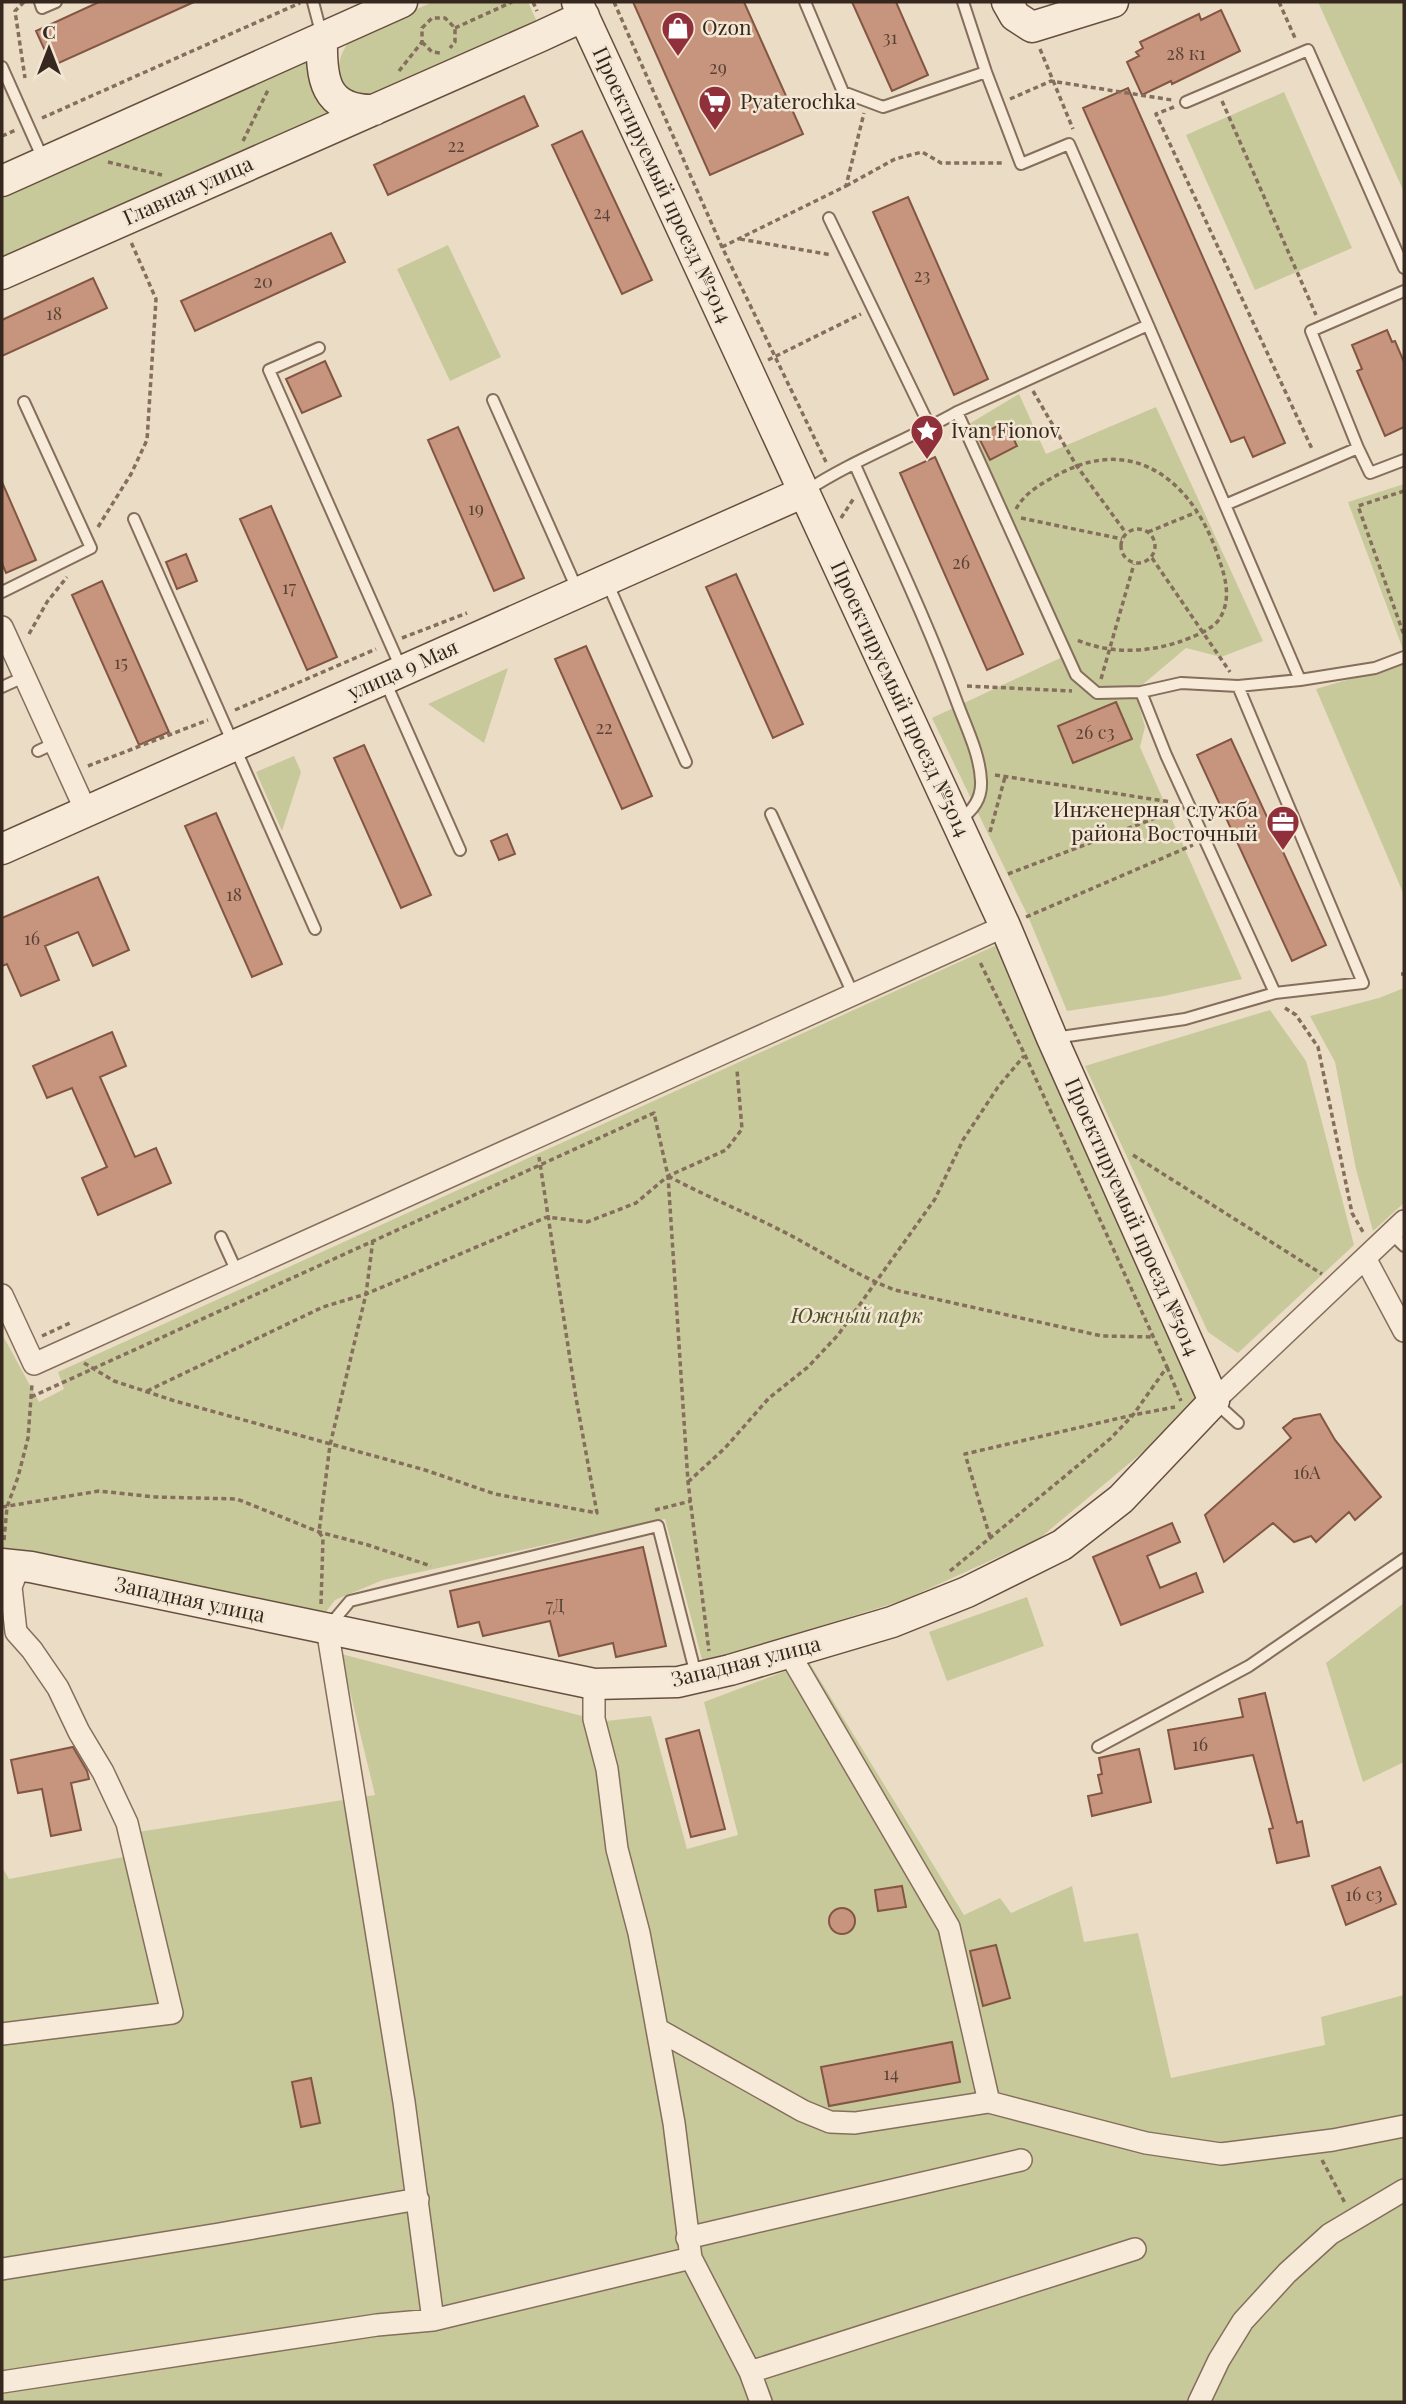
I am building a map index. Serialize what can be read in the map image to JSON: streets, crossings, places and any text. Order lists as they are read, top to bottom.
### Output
{
  "streets": {
    "street": [
      "Проектируемый проезд №5014",
      "Главная улица",
      "улица 9 Мая",
      "Западная улица"
    ]
  },
  "crossings": [
    ["Проектируемый проезд №5014", "Главная улица"],
    ["Проектируемый проезд №5014", "улица 9 Мая"],
    ["Проектируемый проезд №5014", "Западная улица"]
  ],
  "parks": ["Южный парк"],
  "places": {
    "shop": ["Ozon"],
    "supermarket": ["Pyaterochka"],
    "place": ["Ivan Fionov"],
    "office": ["Инженерная служба района Восточный"]
  },
  "house_numbers": [
    "31",
    "28 к1",
    "29",
    "22",
    "24",
    "23",
    "20",
    "18",
    "19",
    "26",
    "17",
    "15",
    "22",
    "26 с3",
    "18",
    "16",
    "16А",
    "7Д",
    "16",
    "16 с3",
    "14"
  ],
  "north": "top"
}
